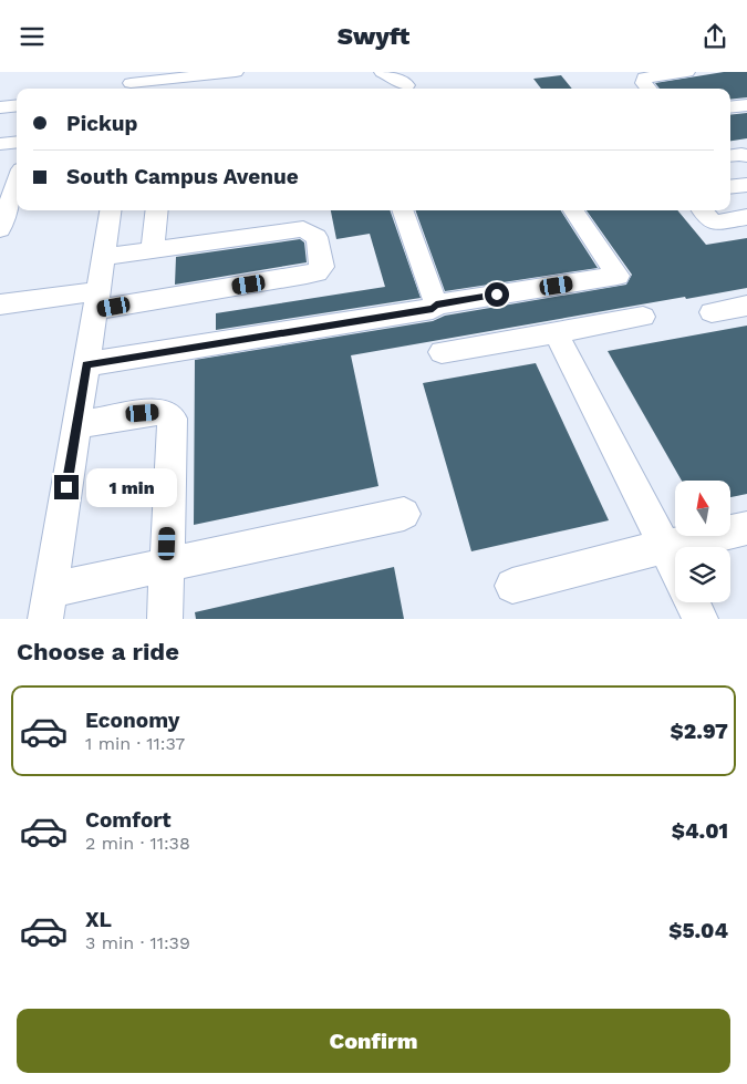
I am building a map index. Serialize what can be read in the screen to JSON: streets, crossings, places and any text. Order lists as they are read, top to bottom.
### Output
{
  "north": "top",
  "page": {
    "header": "Swyft",
    "banner": ["Pickup", "South Campus Avenue"],
    "bubble": "1 min",
    "heading": "Choose a ride",
    "list": [
      {
        "name": "Economy",
        "note": "1 min · 11:37",
        "value": "$2.97"
      },
      {
        "name": "Comfort",
        "note": "2 min · 11:38",
        "value": "$4.01"
      },
      {
        "name": "XL",
        "note": "3 min · 11:39",
        "value": "$5.04"
      }
    ],
    "buttons": "Confirm"
  }
}
